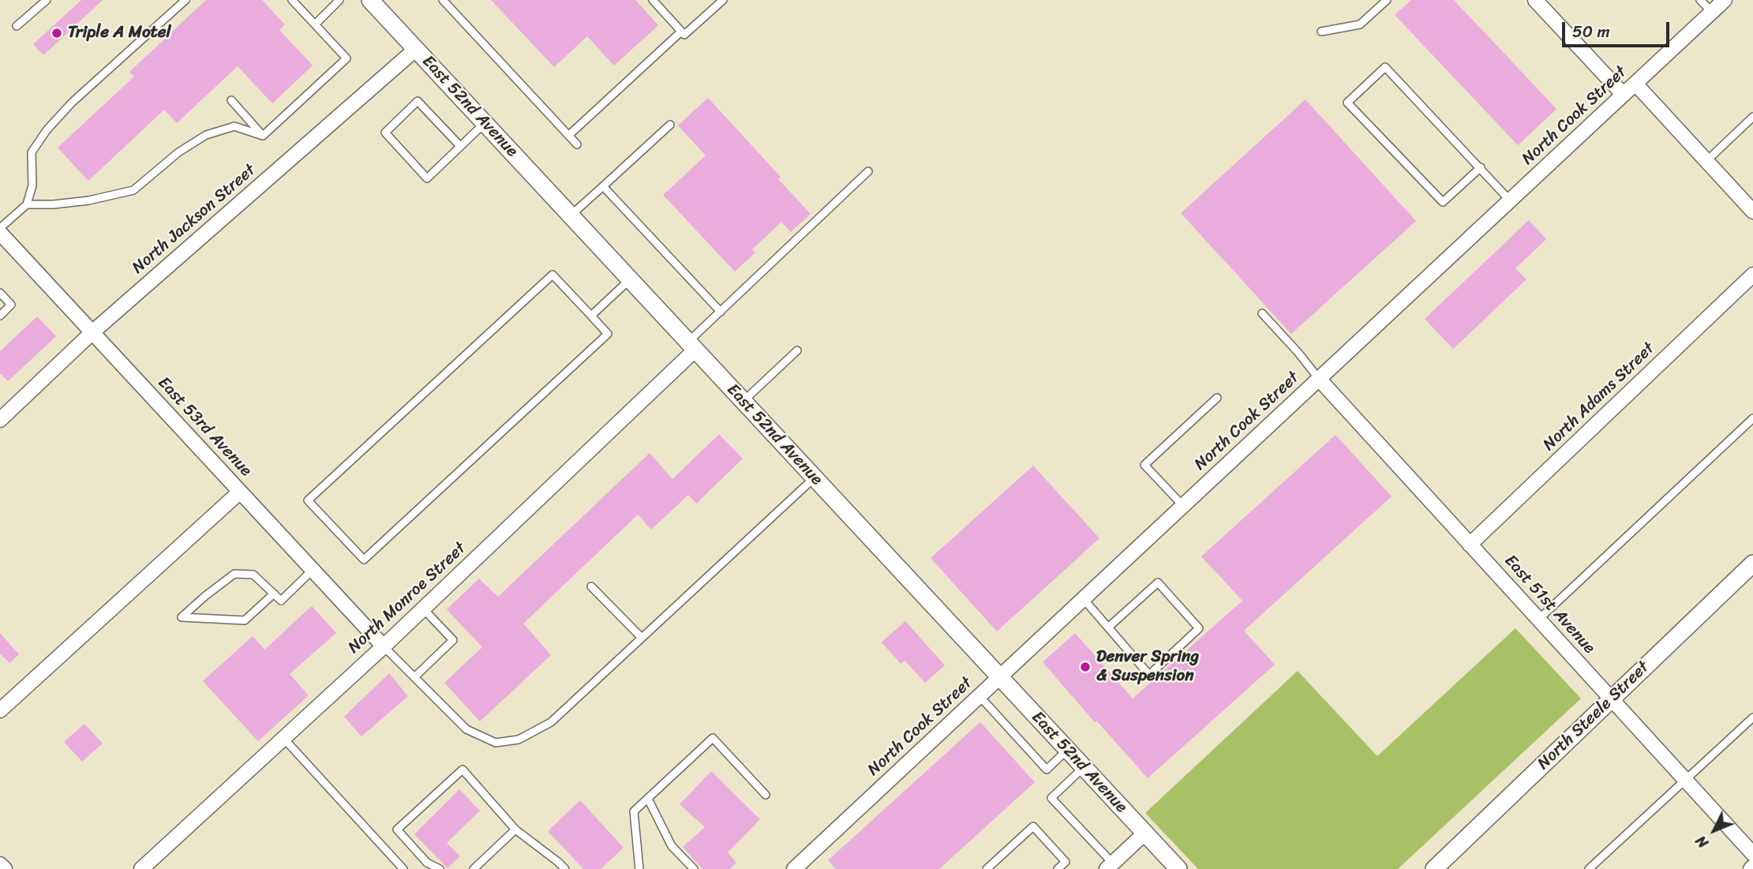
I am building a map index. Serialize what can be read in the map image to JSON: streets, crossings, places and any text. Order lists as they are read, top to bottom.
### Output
{
  "streets": {
    "street": [
      "East 52nd Avenue",
      "North Cook Street",
      "North Jackson Street",
      "North Adams Street",
      "East 53rd Avenue",
      "North Monroe Street",
      "East 51st Avenue",
      "North Steele Street"
    ]
  },
  "crossings": [
    ["East 52nd Avenue", "North Cook Street"],
    ["East 52nd Avenue", "North Jackson Street"],
    ["East 52nd Avenue", "North Monroe Street"],
    ["North Cook Street", "East 51st Avenue"],
    ["North Jackson Street", "East 53rd Avenue"],
    ["North Adams Street", "East 51st Avenue"],
    ["East 53rd Avenue", "North Monroe Street"],
    ["East 51st Avenue", "North Steele Street"]
  ],
  "places": ["Triple A Motel", "Denver Spring & Suspension"],
  "scale_bar": "50 m",
  "north": "bottom left"
}
